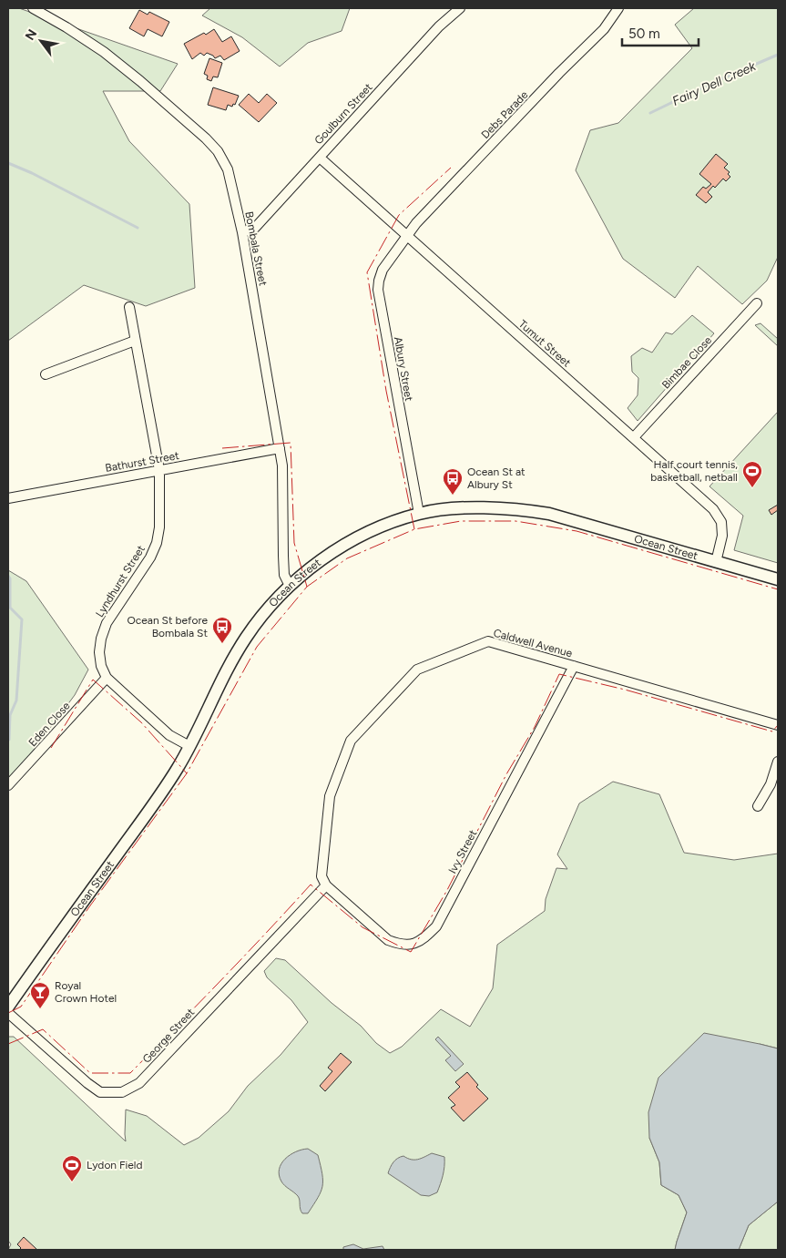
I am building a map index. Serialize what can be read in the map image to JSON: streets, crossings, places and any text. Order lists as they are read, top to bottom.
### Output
{
  "streets": {
    "street": [
      "Goulburn Street",
      "Debs Parade",
      "Bombala Street",
      "Tumut Street",
      "Bimbae Close",
      "Albury Street",
      "Bathurst Street",
      "Ocean Street",
      "Lyndhurst Street",
      "Caldwell Avenue",
      "Eden Close",
      "Ivy Street",
      "George Street"
    ]
  },
  "crossings": [
    ["Goulburn Street", "Bombala Street"],
    ["Goulburn Street", "Tumut Street"],
    ["Debs Parade", "Tumut Street"],
    ["Debs Parade", "Albury Street"],
    ["Bombala Street", "Bathurst Street"],
    ["Bombala Street", "Ocean Street"],
    ["Tumut Street", "Bimbae Close"],
    ["Tumut Street", "Albury Street"],
    ["Tumut Street", "Ocean Street"],
    ["Albury Street", "Ocean Street"],
    ["Bathurst Street", "Lyndhurst Street"],
    ["Lyndhurst Street", "Eden Close"],
    ["Caldwell Avenue", "Ivy Street"],
    ["Caldwell Avenue", "George Street"],
    ["Ivy Street", "George Street"]
  ],
  "water": ["Fairy Dell Creek"],
  "places": {
    "sports": ["Half court tennis, basketball, netball", "Lydon Field"],
    "bus stop": ["Ocean St at Albury St", "Ocean St before Bombala St"],
    "bar": ["Royal Crown Hotel"]
  },
  "scale_bar": "50 m",
  "north": "top left"
}
